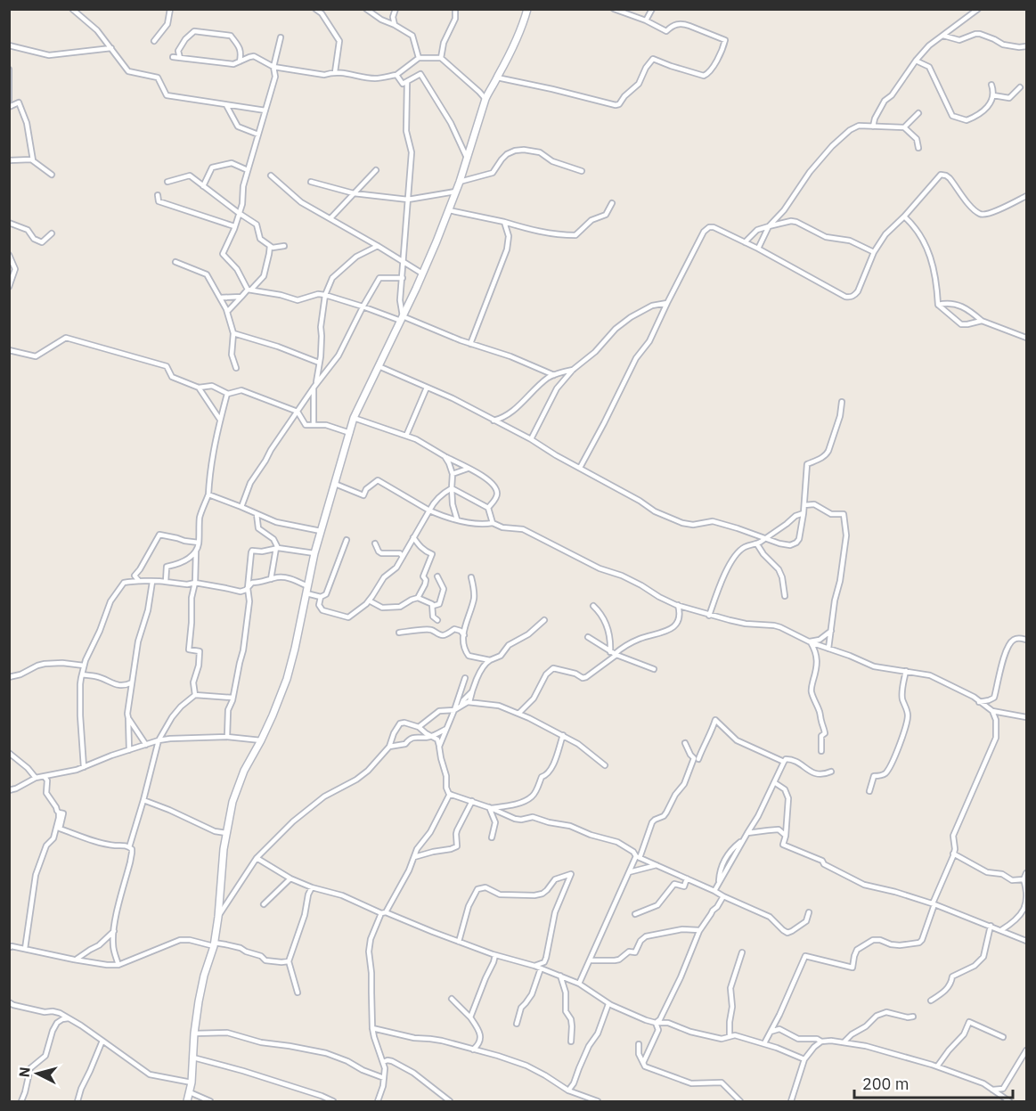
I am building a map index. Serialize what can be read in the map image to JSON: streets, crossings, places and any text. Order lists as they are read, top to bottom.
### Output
{
  "scale_bar": "200 m",
  "north": "left"
}
